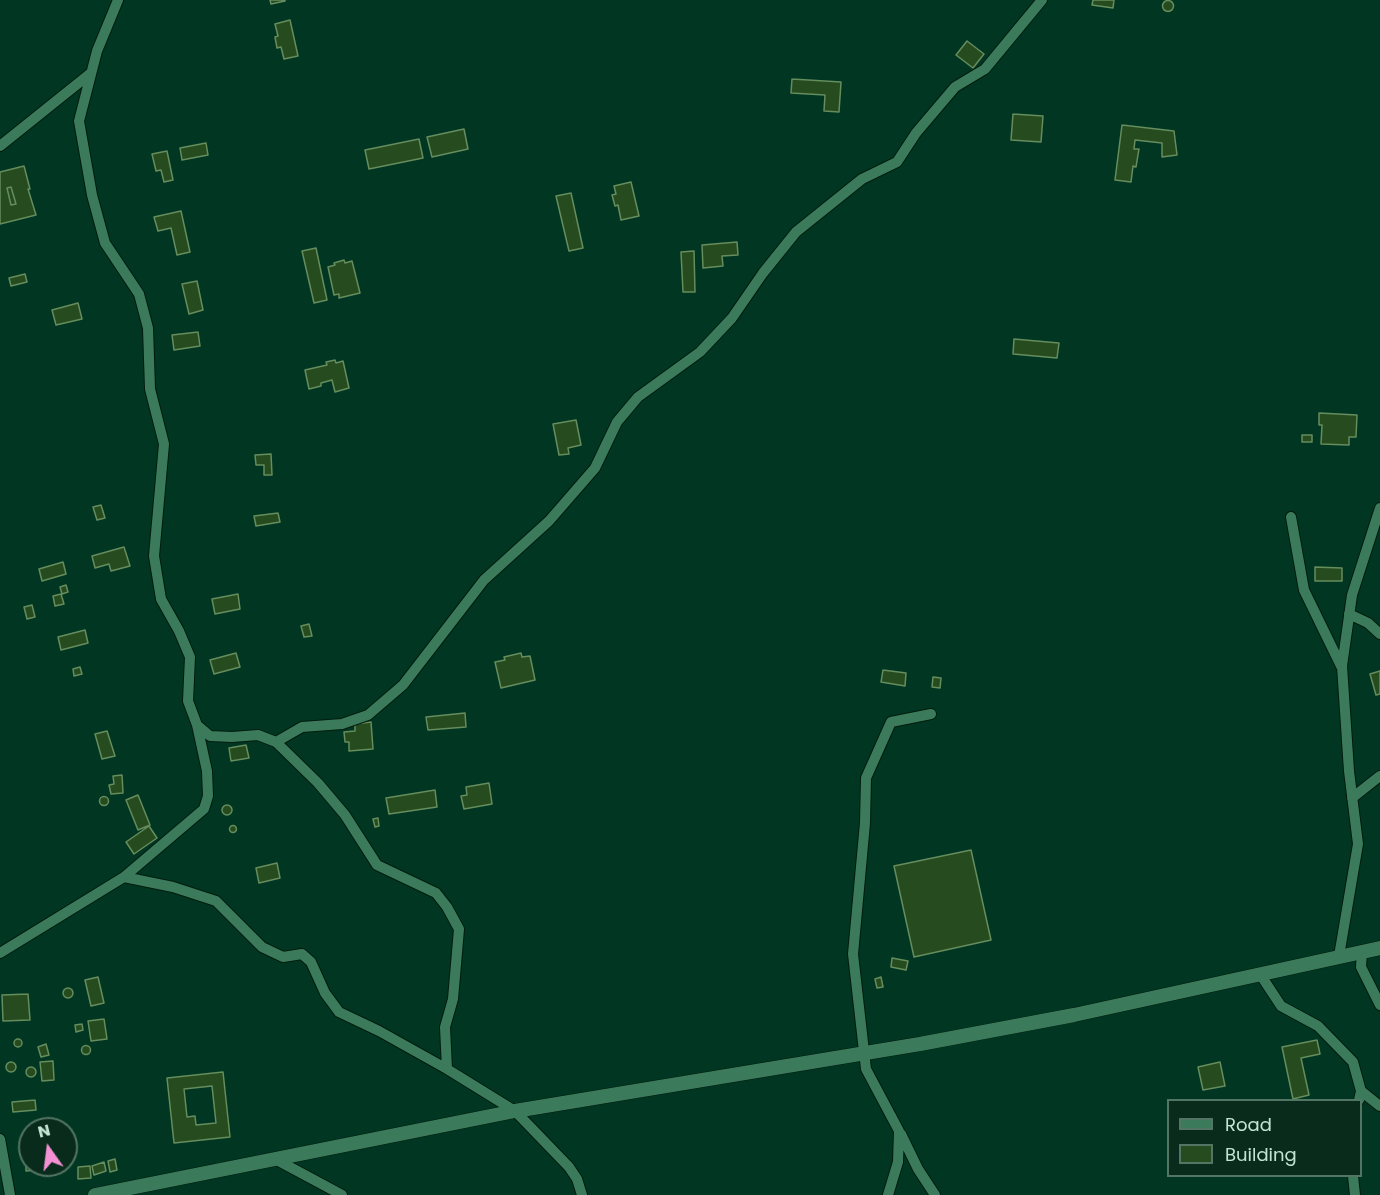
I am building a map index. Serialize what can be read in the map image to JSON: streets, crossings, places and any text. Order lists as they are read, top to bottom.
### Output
{
  "legend": ["Road", "Building"],
  "north": "top"
}
